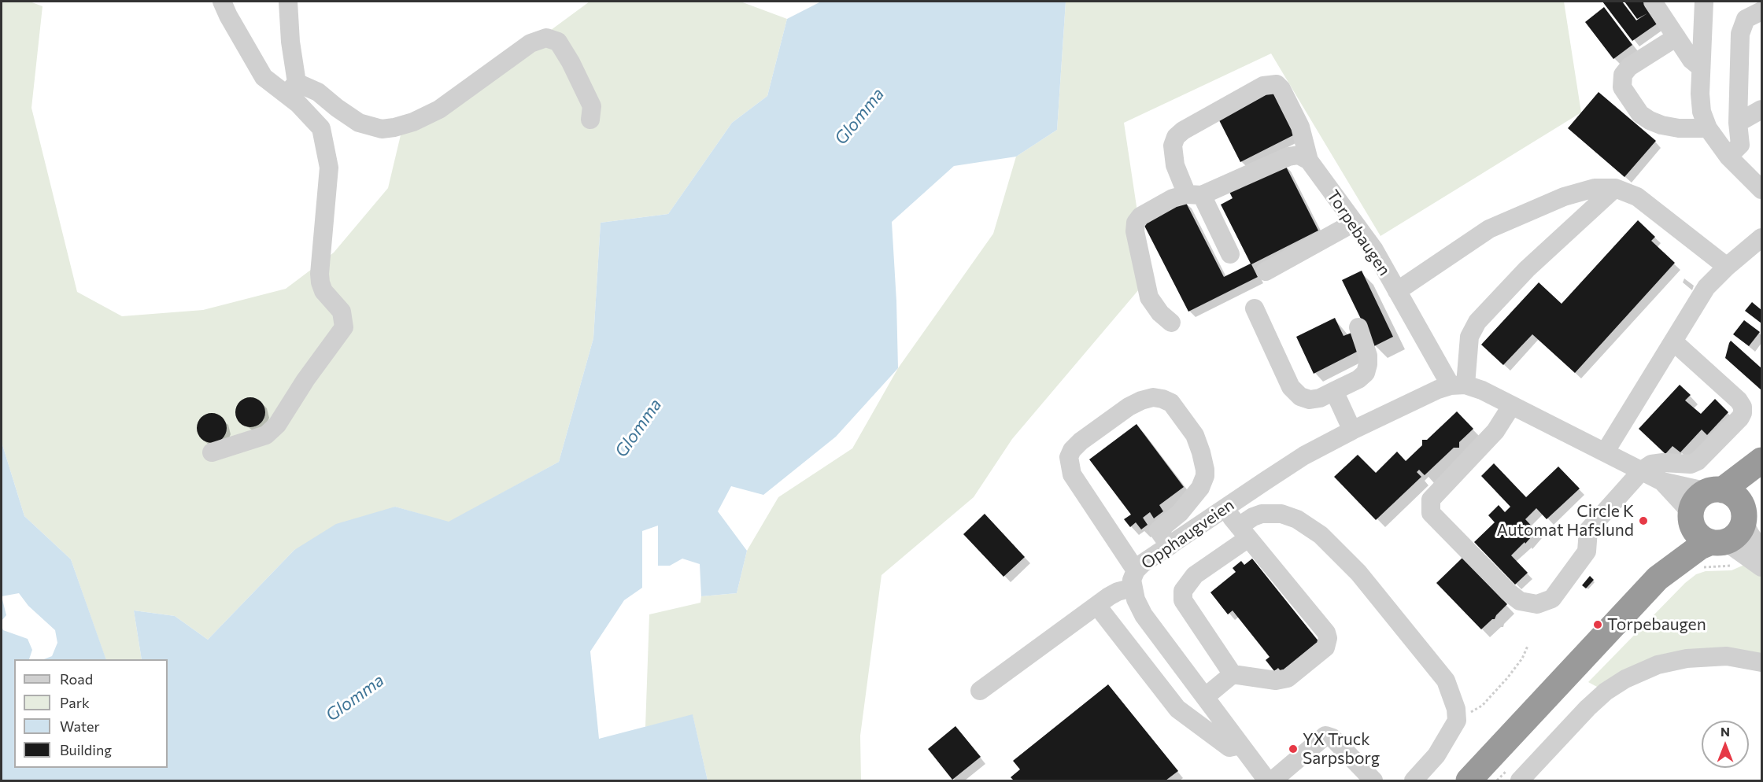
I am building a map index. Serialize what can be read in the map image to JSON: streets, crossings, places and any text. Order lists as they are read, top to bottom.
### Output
{
  "streets": {
    "street": ["Torpebaugen", "Opphaugveien"]
  },
  "crossings": [
    ["Torpebaugen", "Opphaugveien"]
  ],
  "water": ["Glomma"],
  "places": ["Circle K Automat Hafslund", "Torpebaugen", "YX Truck Sarpsborg"],
  "legend": [
    "Road",
    "Park",
    "Water",
    "Building"
  ],
  "north": "top"
}
